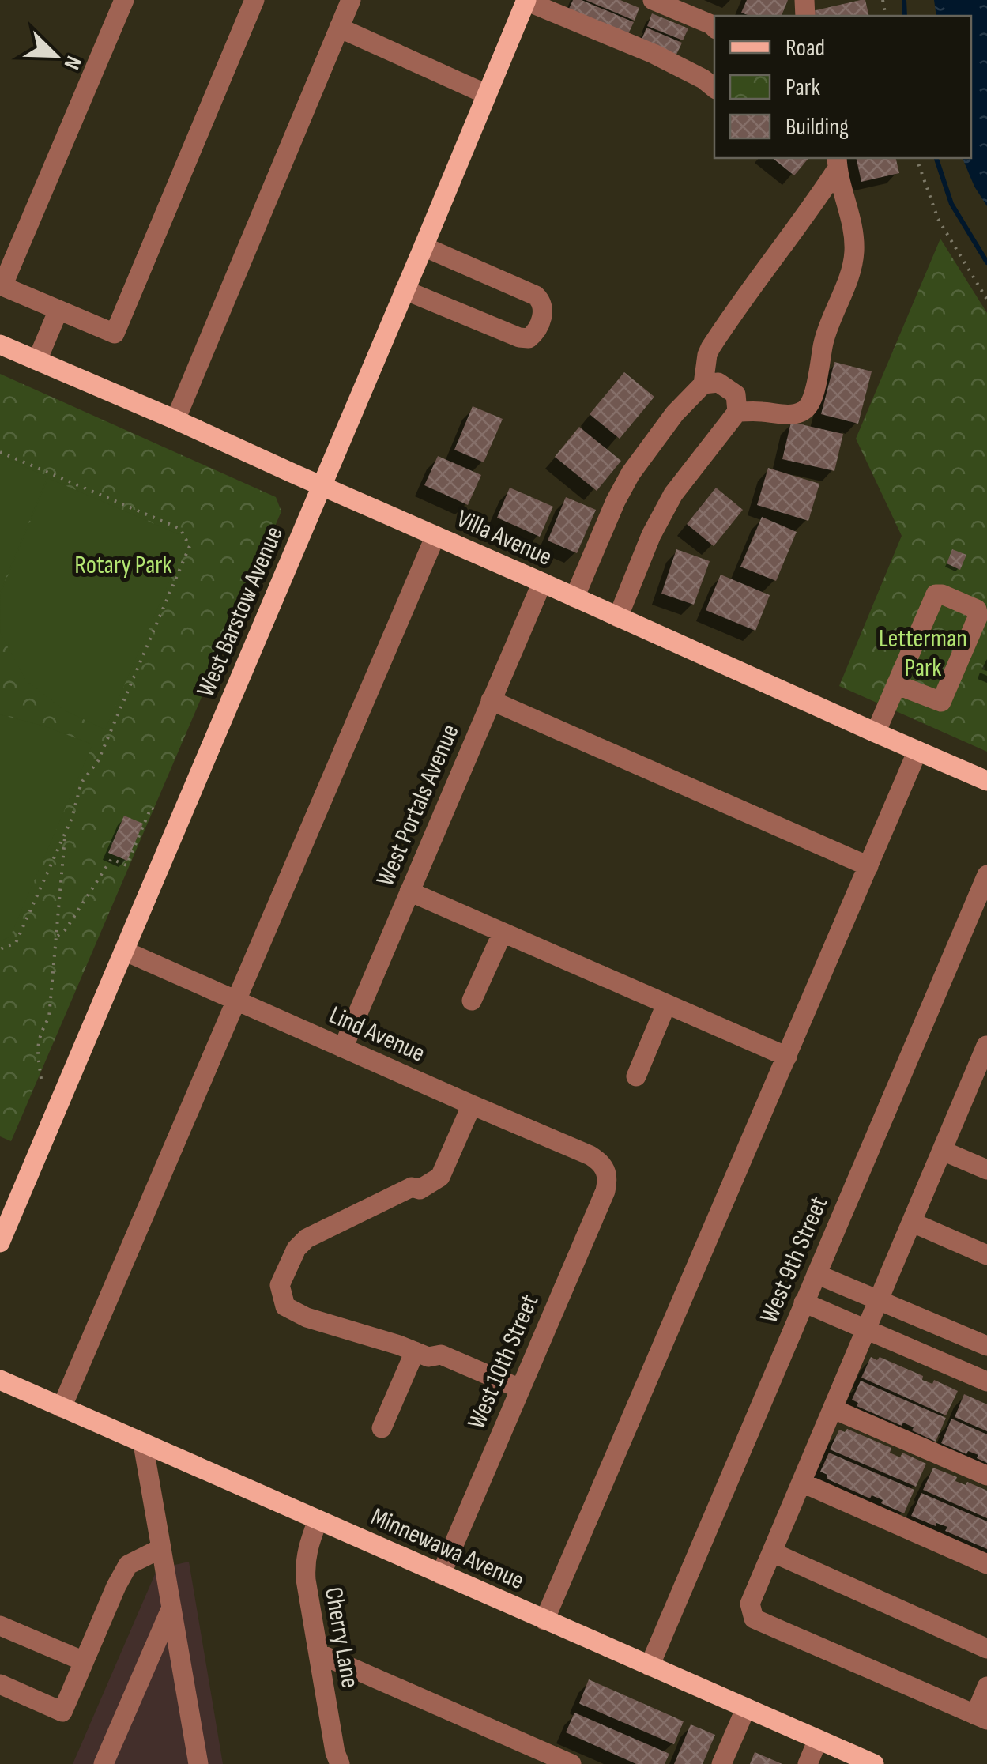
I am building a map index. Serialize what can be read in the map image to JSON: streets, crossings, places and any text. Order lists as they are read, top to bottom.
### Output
{
  "streets": {
    "main road": ["Villa Avenue", "West Barstow Avenue", "Minnewawa Avenue"],
    "street": [
      "West Portals Avenue",
      "Lind Avenue",
      "West 9th Street",
      "West 10th Street",
      "Cherry Lane"
    ]
  },
  "crossings": [
    ["Villa Avenue", "West Barstow Avenue"],
    ["Villa Avenue", "West Portals Avenue"],
    ["West Barstow Avenue", "Lind Avenue"],
    ["West Portals Avenue", "Lind Avenue"],
    ["Lind Avenue", "West 10th Street"],
    ["West 9th Street", "Minnewawa Avenue"],
    ["West 10th Street", "Minnewawa Avenue"],
    ["Minnewawa Avenue", "Cherry Lane"]
  ],
  "parks": ["Rotary Park", "Letterman Park"],
  "legend": ["Road", "Park", "Building"],
  "north": "bottom right"
}
